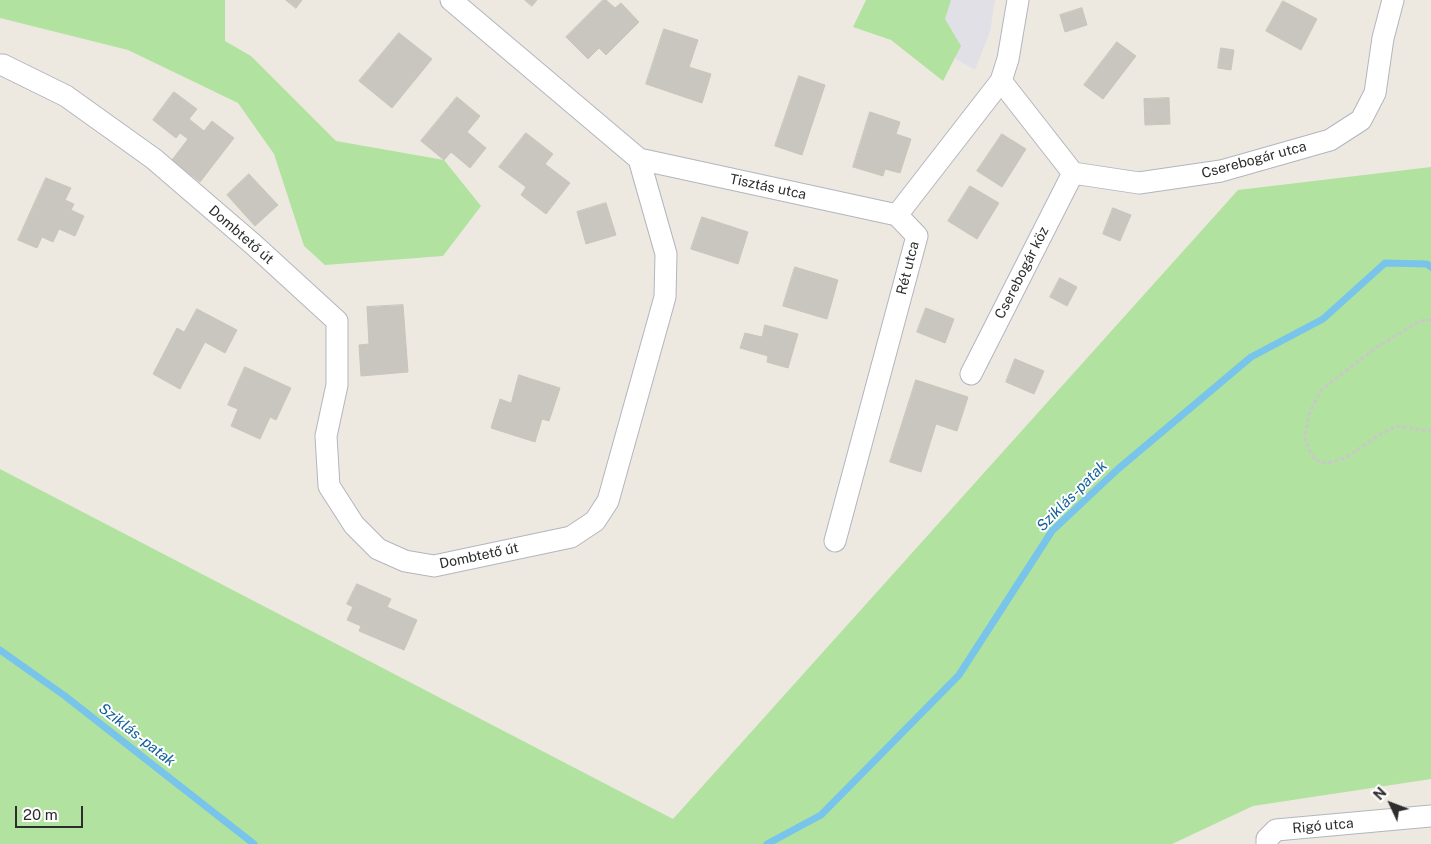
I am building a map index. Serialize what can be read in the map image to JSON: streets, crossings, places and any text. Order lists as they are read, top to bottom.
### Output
{
  "streets": {
    "street": [
      "Cserebogár utca",
      "Tisztás utca",
      "Dombtető út",
      "Rét utca",
      "Cserebogár köz",
      "Rigó utca"
    ]
  },
  "crossings": [
    ["Cserebogár utca", "Cserebogár köz"],
    ["Tisztás utca", "Dombtető út"],
    ["Tisztás utca", "Rét utca"]
  ],
  "water": ["Sziklás-patak"],
  "scale_bar": "20 m",
  "north": "top left"
}
